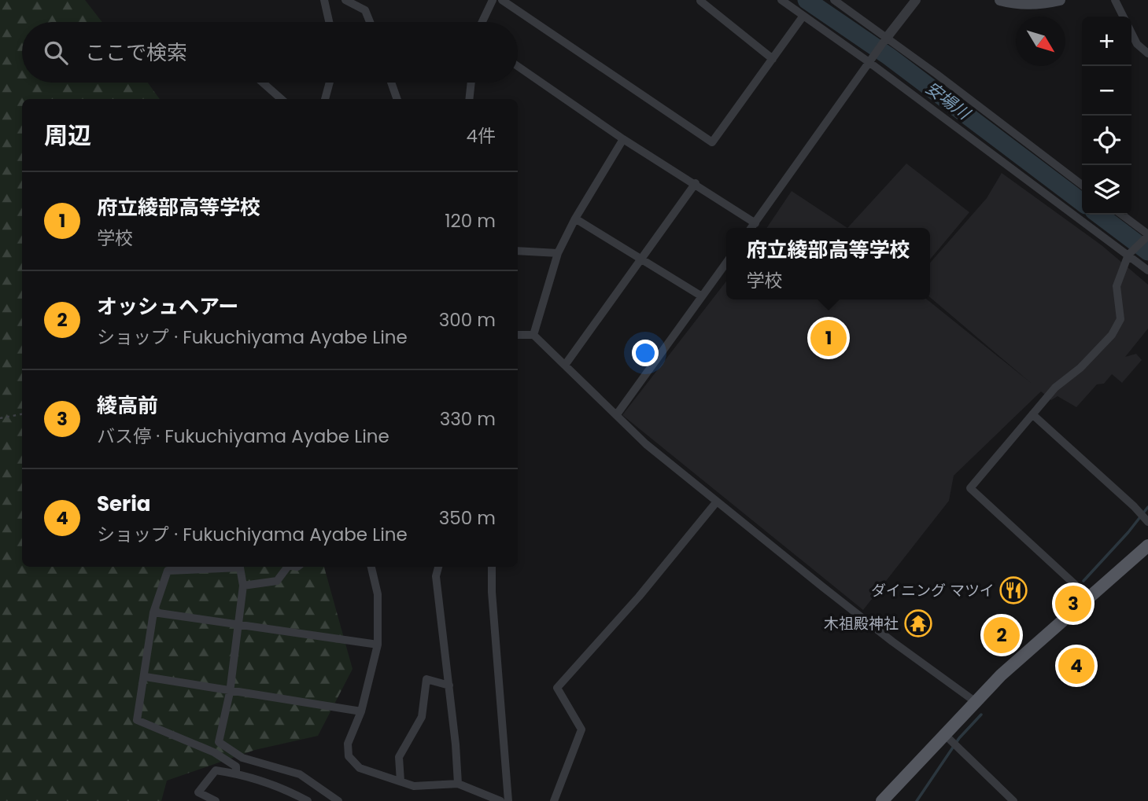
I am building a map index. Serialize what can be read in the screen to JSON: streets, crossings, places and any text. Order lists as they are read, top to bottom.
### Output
{
  "water": ["安場川"],
  "places": {
    "restaurant": ["ダイニング マツイ"],
    "temple": ["木祖殿神社"]
  },
  "north": "bottom right",
  "page": {
    "map_buttons": ["+", "−"],
    "search": "ここで検索",
    "heading": ["周辺", "4件"],
    "list": [
      {
        "mark": "1",
        "name": "府立綾部高等学校",
        "note": "学校",
        "value": "120 m"
      },
      {
        "mark": "2",
        "name": "オッシュヘアー",
        "note": "ショップ · Fukuchiyama Ayabe Line",
        "value": "300 m"
      },
      {
        "mark": "3",
        "name": "綾高前",
        "note": "バス停 · Fukuchiyama Ayabe Line",
        "value": "330 m"
      },
      {
        "mark": "4",
        "name": "Seria",
        "note": "ショップ · Fukuchiyama Ayabe Line",
        "value": "350 m"
      }
    ],
    "popup": ["府立綾部高等学校", "学校"],
    "pins": [
      "1",
      "3",
      "2",
      "4"
    ]
  }
}
